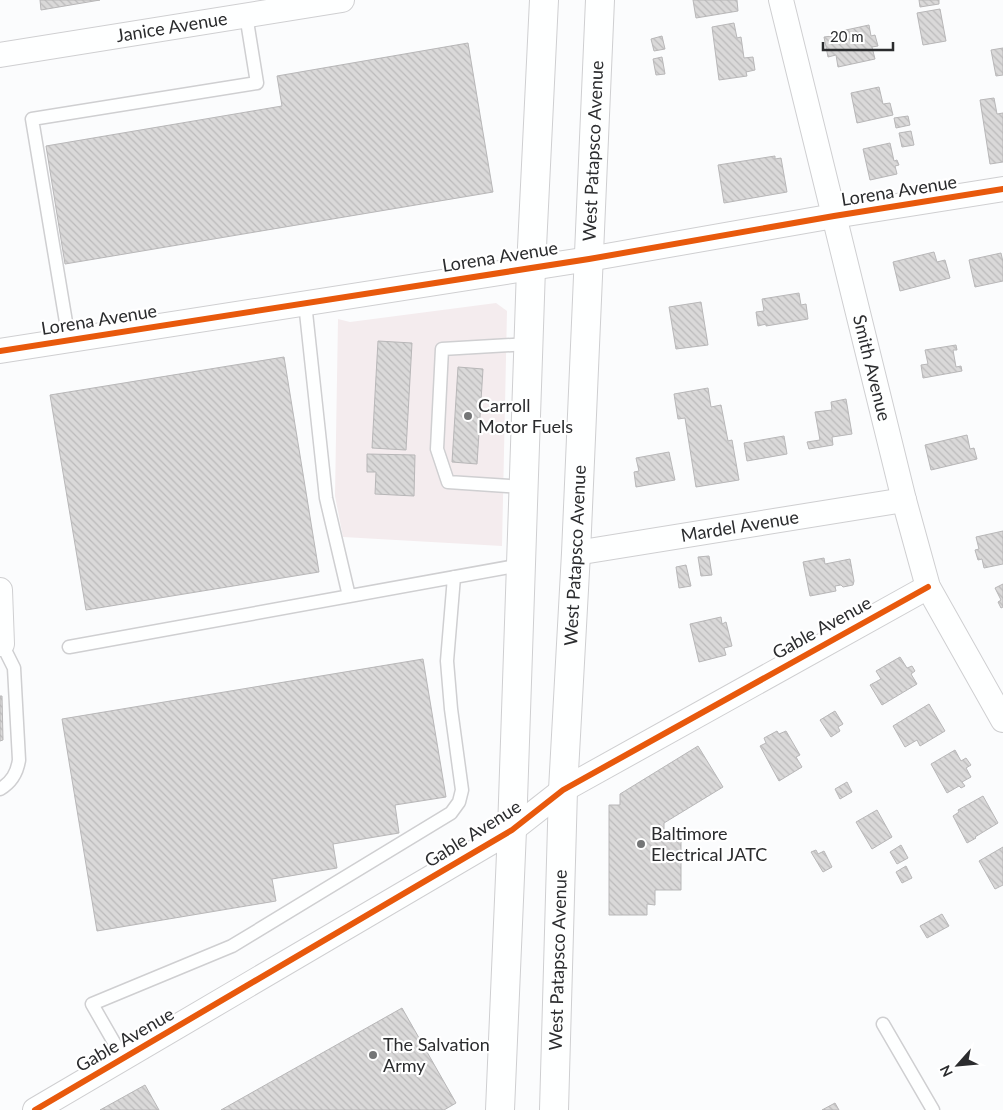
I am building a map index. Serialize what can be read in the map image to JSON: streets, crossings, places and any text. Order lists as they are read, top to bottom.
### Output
{
  "streets": {
    "main road": ["West Patapsco Avenue"],
    "street": [
      "Janice Avenue",
      "Lorena Avenue",
      "Smith Avenue",
      "Mardel Avenue",
      "Gable Avenue"
    ]
  },
  "crossings": [
    ["West Patapsco Avenue", "Lorena Avenue"],
    ["West Patapsco Avenue", "Mardel Avenue"],
    ["West Patapsco Avenue", "Gable Avenue"],
    ["Lorena Avenue", "Smith Avenue"],
    ["Smith Avenue", "Mardel Avenue"],
    ["Smith Avenue", "Gable Avenue"]
  ],
  "places": ["Carroll Motor Fuels", "Baltimore Electrical JATC", "The Salvation Army"],
  "scale_bar": "20 m",
  "north": "bottom left"
}
